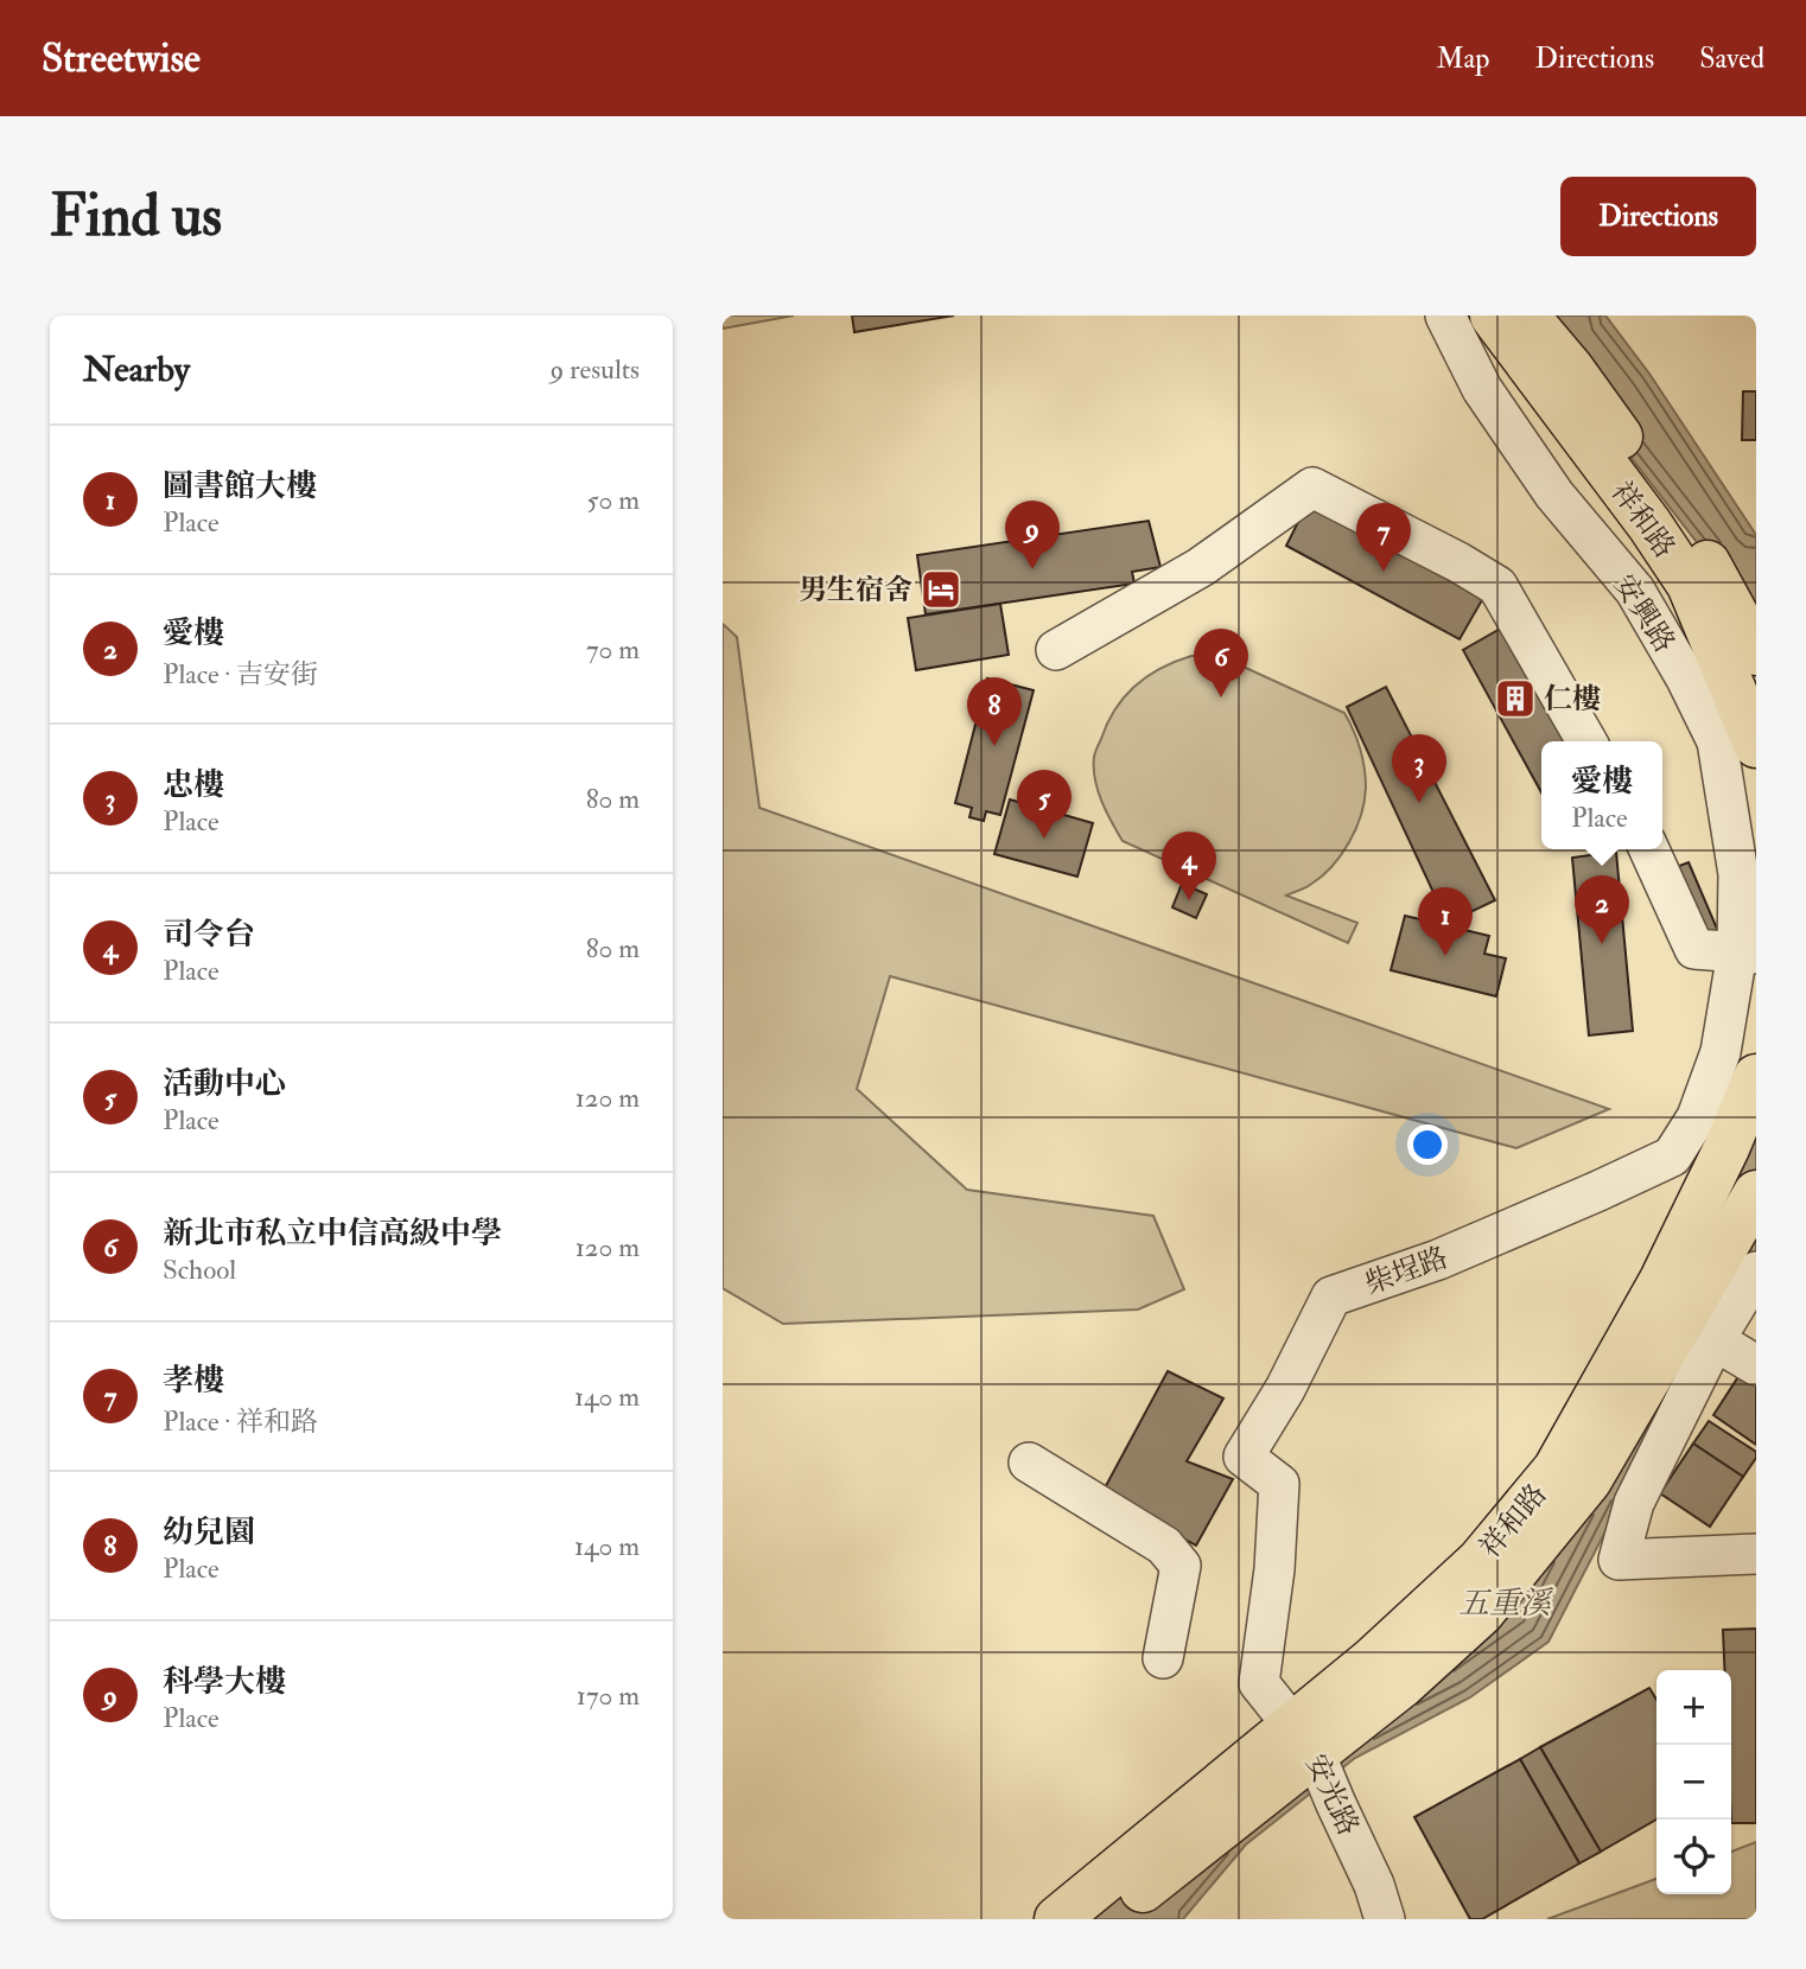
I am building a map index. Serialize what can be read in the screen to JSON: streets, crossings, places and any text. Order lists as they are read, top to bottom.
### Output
{
  "streets": {
    "main road": ["祥和路"],
    "street": ["安興路", "柴埕路", "安光路"]
  },
  "crossings": [
    ["祥和路", "安光路"],
    ["安興路", "柴埕路"],
    ["柴埕路", "安光路"]
  ],
  "water": ["五重溪"],
  "places": {
    "hotel": ["男生宿舍"],
    "building": ["仁樓"]
  },
  "page": {
    "header": "Streetwise",
    "nav": ["Map", "Directions", "Saved"],
    "buttons": "Directions",
    "title": "Find us",
    "heading": ["Nearby", "9 results"],
    "list": [
      {
        "mark": "1",
        "name": "圖書館大樓",
        "note": "Place",
        "value": "50 m"
      },
      {
        "mark": "2",
        "name": "愛樓",
        "note": "Place · 吉安街",
        "value": "70 m"
      },
      {
        "mark": "3",
        "name": "忠樓",
        "note": "Place",
        "value": "80 m"
      },
      {
        "mark": "4",
        "name": "司令台",
        "note": "Place",
        "value": "80 m"
      },
      {
        "mark": "5",
        "name": "活動中心",
        "note": "Place",
        "value": "120 m"
      },
      {
        "mark": "6",
        "name": "新北市私立中信高級中學",
        "note": "School",
        "value": "120 m"
      },
      {
        "mark": "7",
        "name": "孝樓",
        "note": "Place · 祥和路",
        "value": "140 m"
      },
      {
        "mark": "8",
        "name": "幼兒園",
        "note": "Place",
        "value": "140 m"
      },
      {
        "mark": "9",
        "name": "科學大樓",
        "note": "Place",
        "value": "170 m"
      }
    ],
    "pins": [
      "9",
      "7",
      "6",
      "8",
      "3",
      "5",
      "4",
      "2",
      "1"
    ],
    "popup": ["愛樓", "Place"],
    "map_buttons": ["+", "−"]
  }
}
